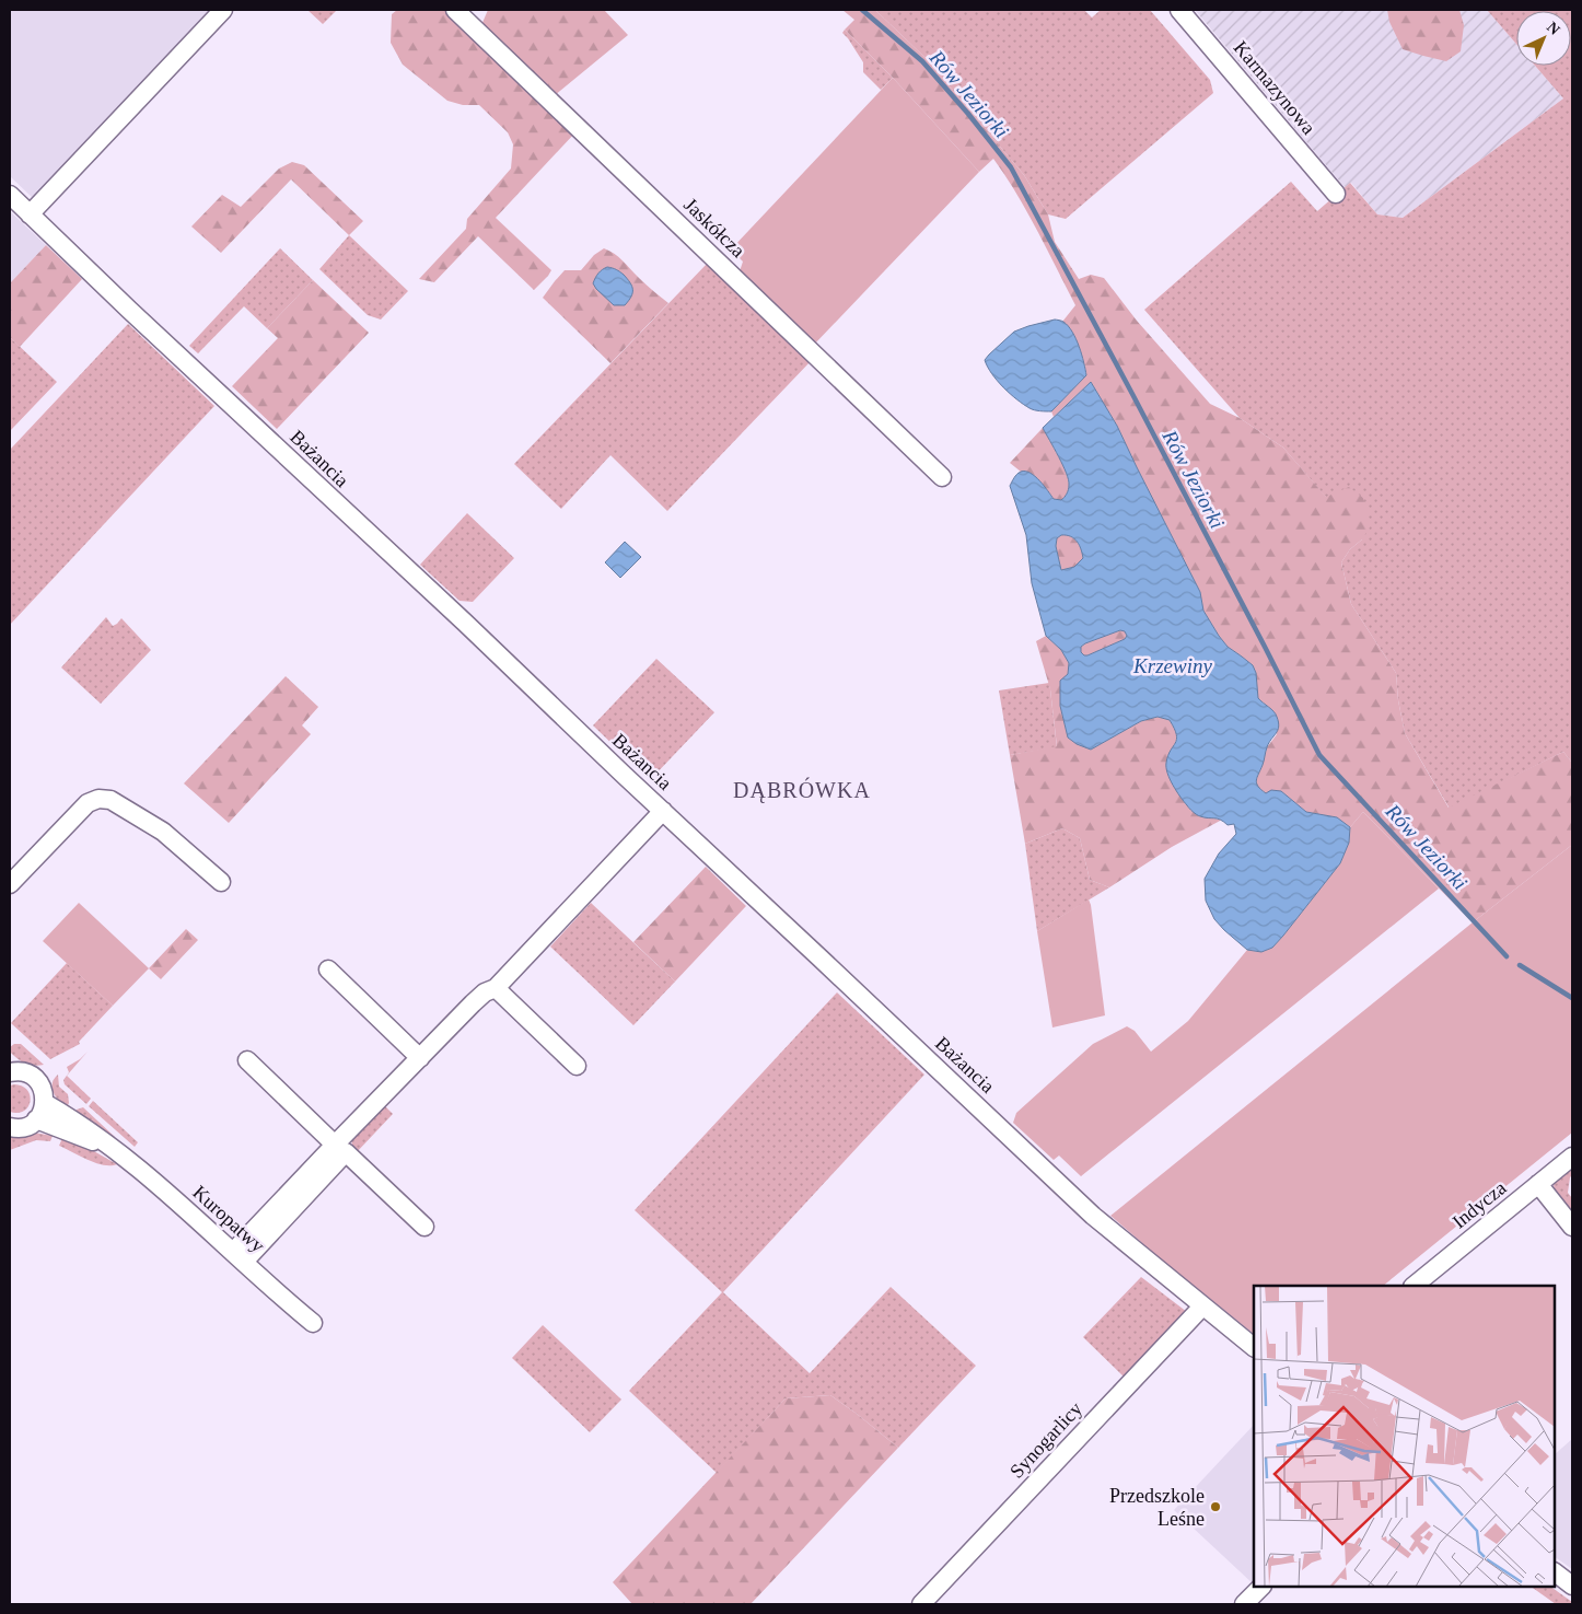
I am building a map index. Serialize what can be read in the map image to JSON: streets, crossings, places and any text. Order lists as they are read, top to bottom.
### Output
{
  "streets": {
    "street": [
      "Karmazynowa",
      "Jaskółcza",
      "Bażancia",
      "Indycza",
      "Kuropatwy",
      "Synogarlicy"
    ]
  },
  "crossings": [
    ["Bażancia", "Synogarlicy"]
  ],
  "districts": ["DĄBRÓWKA"],
  "water": ["Rów Jeziorki", "Krzewiny"],
  "places": ["Przedszkole Leśne"],
  "north": "top right"
}
